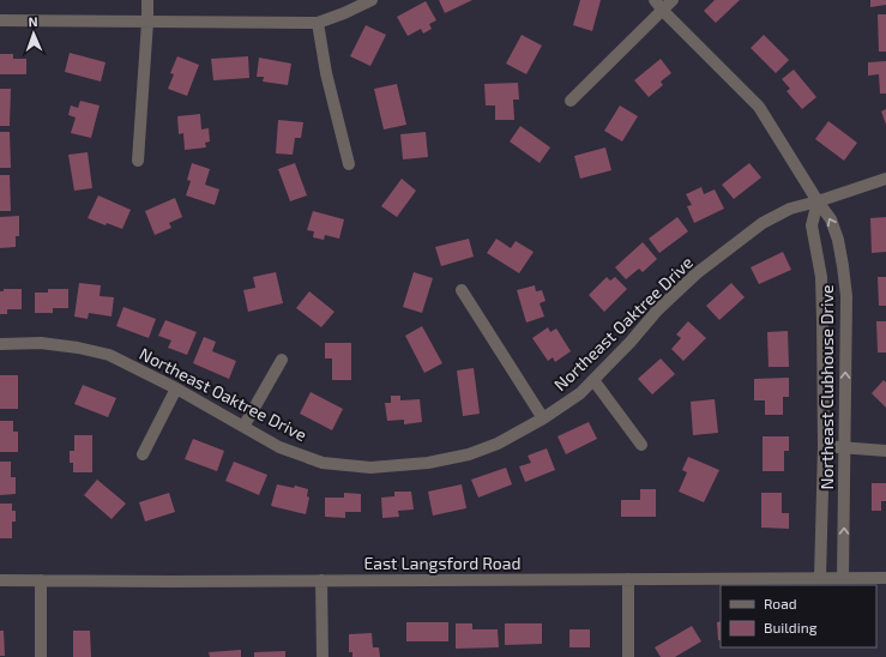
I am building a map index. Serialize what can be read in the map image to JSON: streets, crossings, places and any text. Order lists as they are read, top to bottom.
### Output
{
  "streets": {
    "street": ["Northeast Oaktree Drive", "Northeast Clubhouse Drive", "East Langsford Road"]
  },
  "crossings": [
    ["Northeast Oaktree Drive", "Northeast Clubhouse Drive"],
    ["Northeast Clubhouse Drive", "East Langsford Road"]
  ],
  "legend": ["Road", "Building"],
  "north": "top"
}
